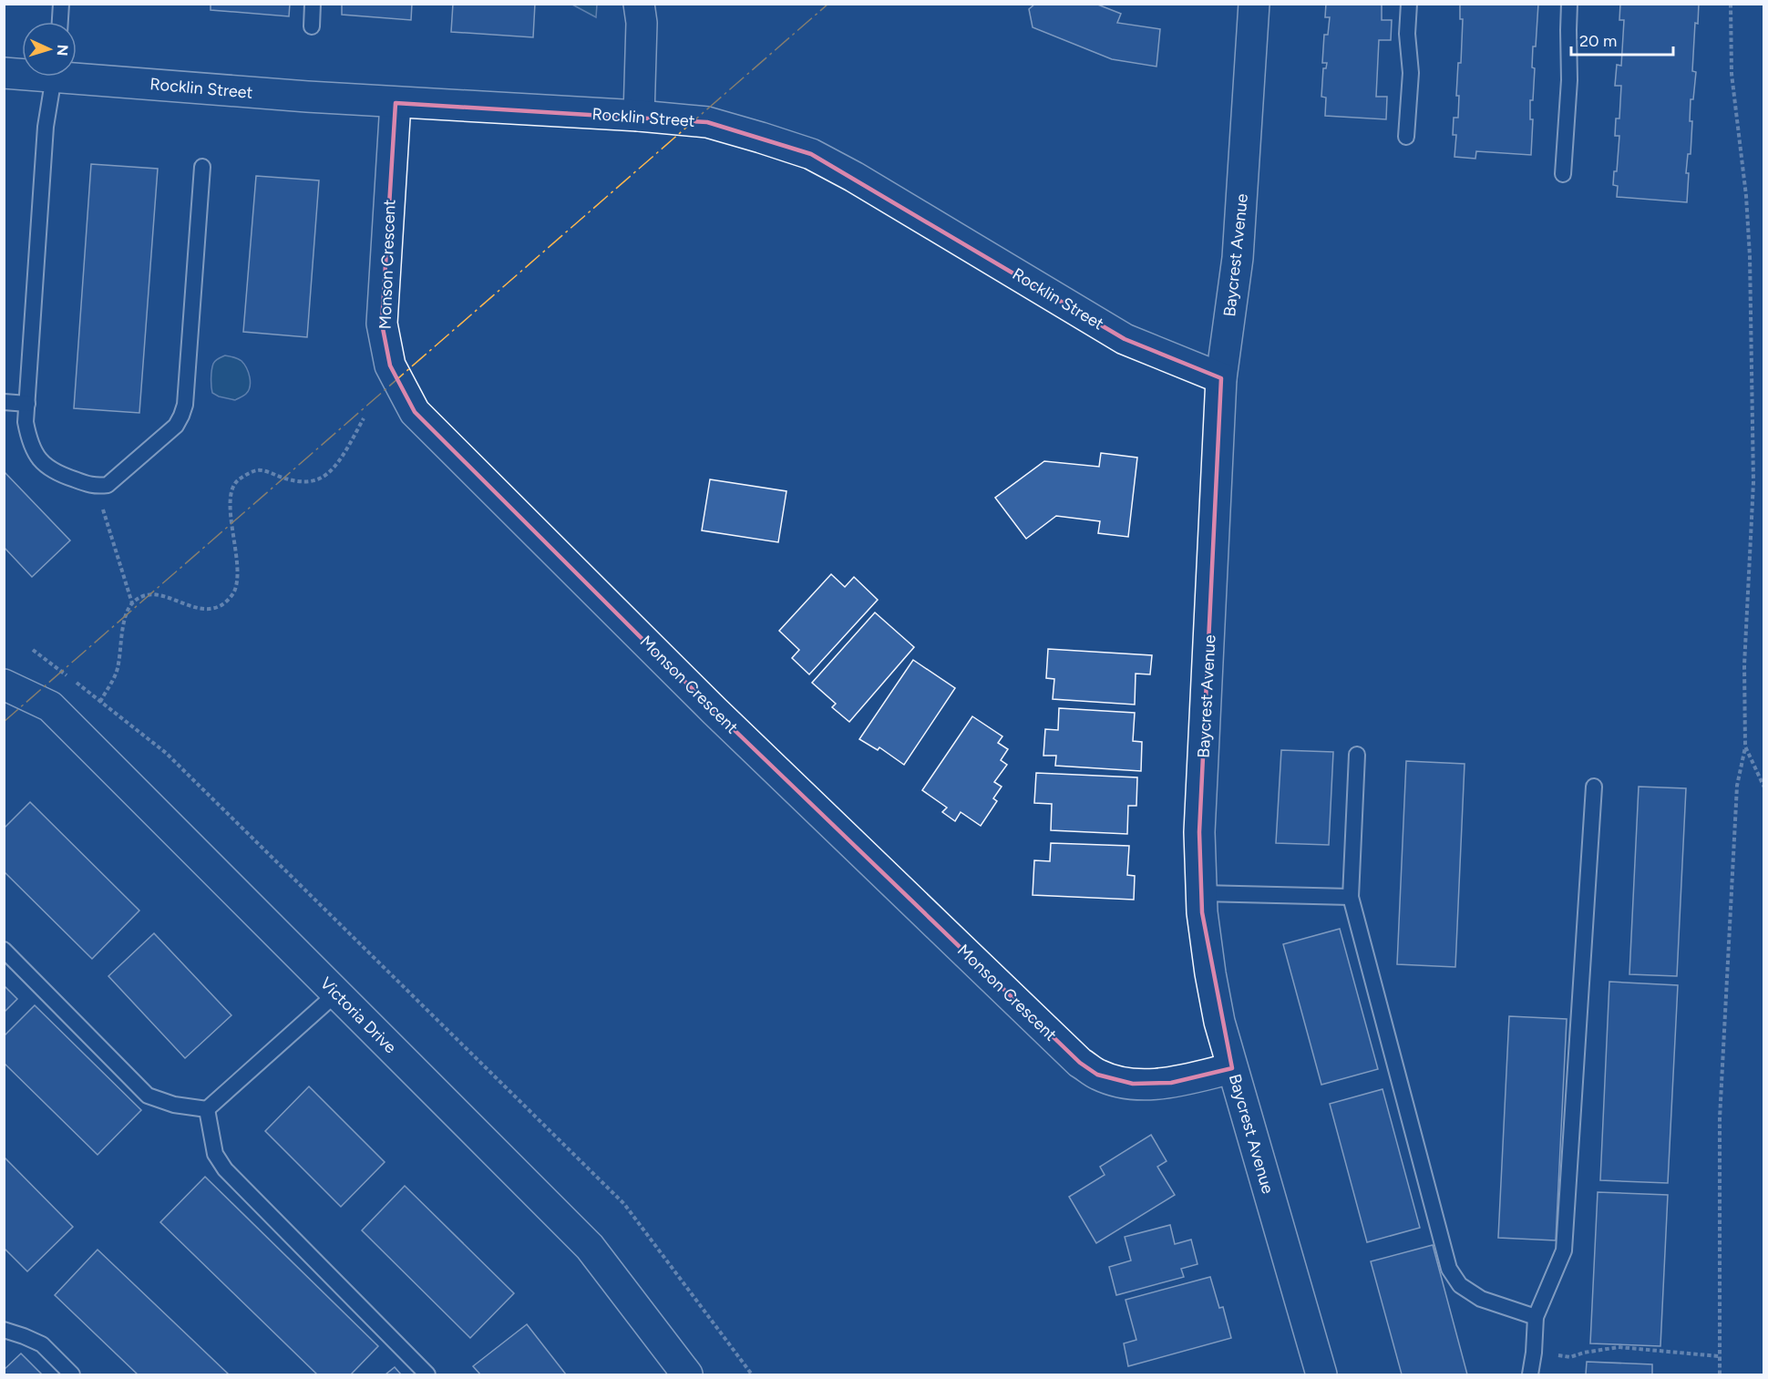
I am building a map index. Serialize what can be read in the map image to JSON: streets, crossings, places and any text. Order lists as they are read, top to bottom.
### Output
{
  "streets": {
    "street": [
      "Rocklin Street",
      "Baycrest Avenue",
      "Monson Crescent",
      "Victoria Drive"
    ]
  },
  "crossings": [
    ["Rocklin Street", "Baycrest Avenue"],
    ["Rocklin Street", "Monson Crescent"],
    ["Baycrest Avenue", "Monson Crescent"]
  ],
  "scale_bar": "20 m",
  "north": "right"
}
